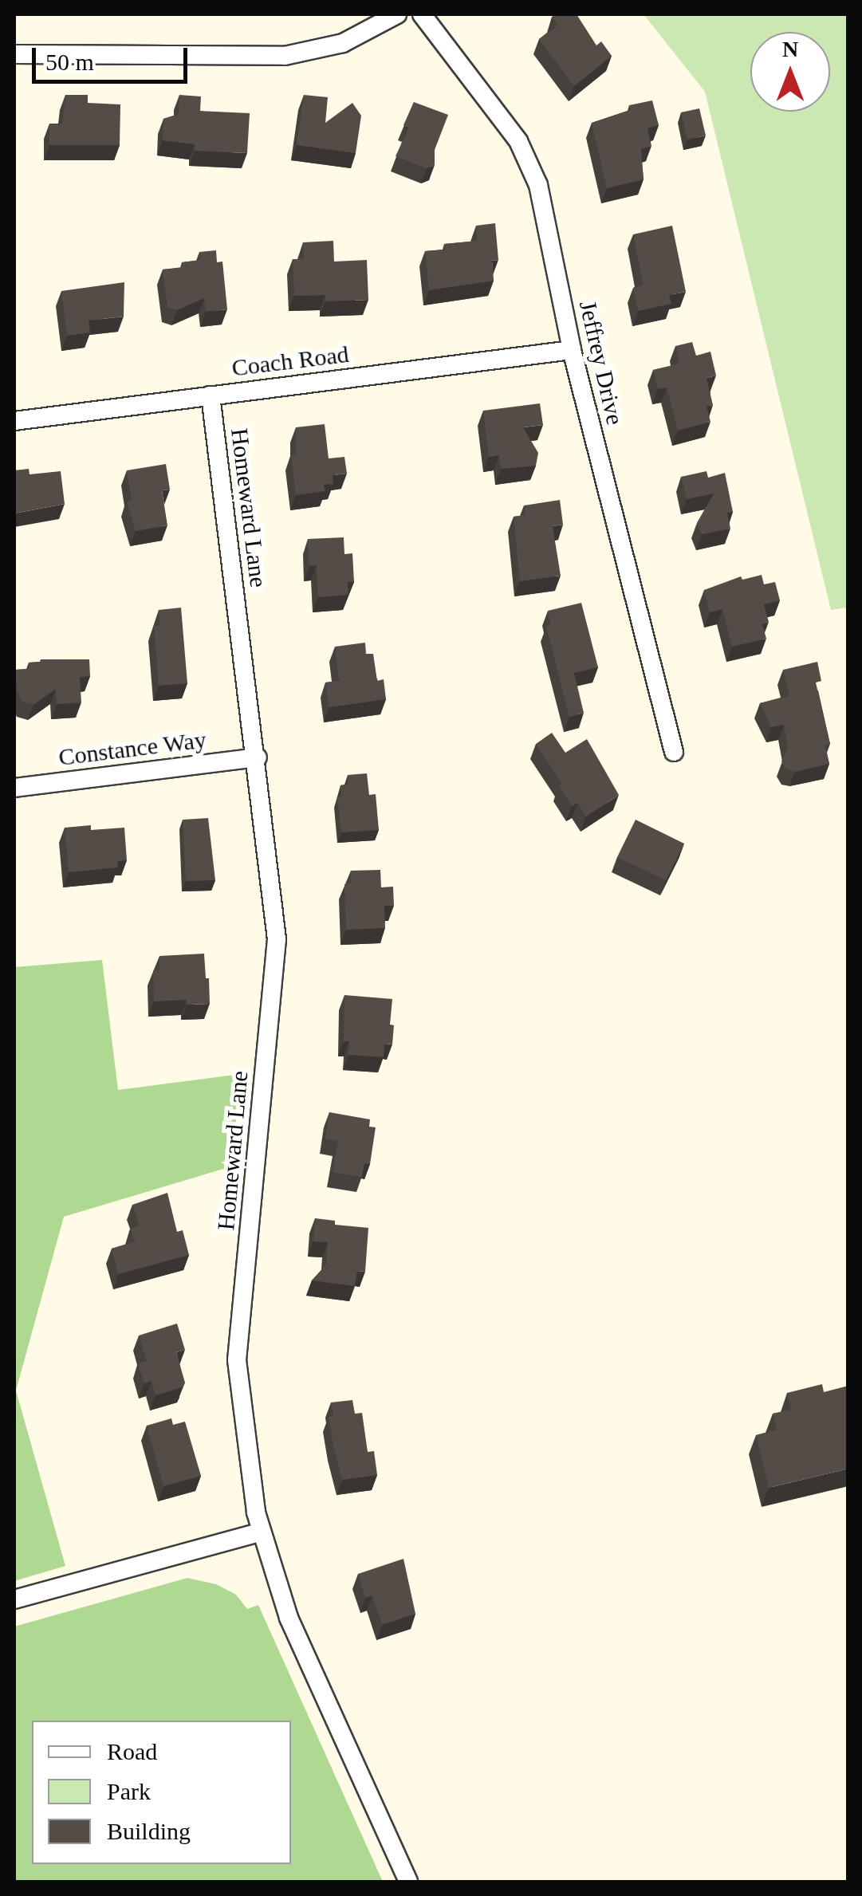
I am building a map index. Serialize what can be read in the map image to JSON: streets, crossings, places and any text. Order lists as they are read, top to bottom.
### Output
{
  "streets": {
    "street": [
      "Coach Road",
      "Jeffrey Drive",
      "Homeward Lane",
      "Constance Way"
    ]
  },
  "crossings": [
    ["Coach Road", "Jeffrey Drive"],
    ["Coach Road", "Homeward Lane"],
    ["Homeward Lane", "Constance Way"]
  ],
  "legend": ["Road", "Park", "Building"],
  "scale_bar": "50 m",
  "north": "top"
}
